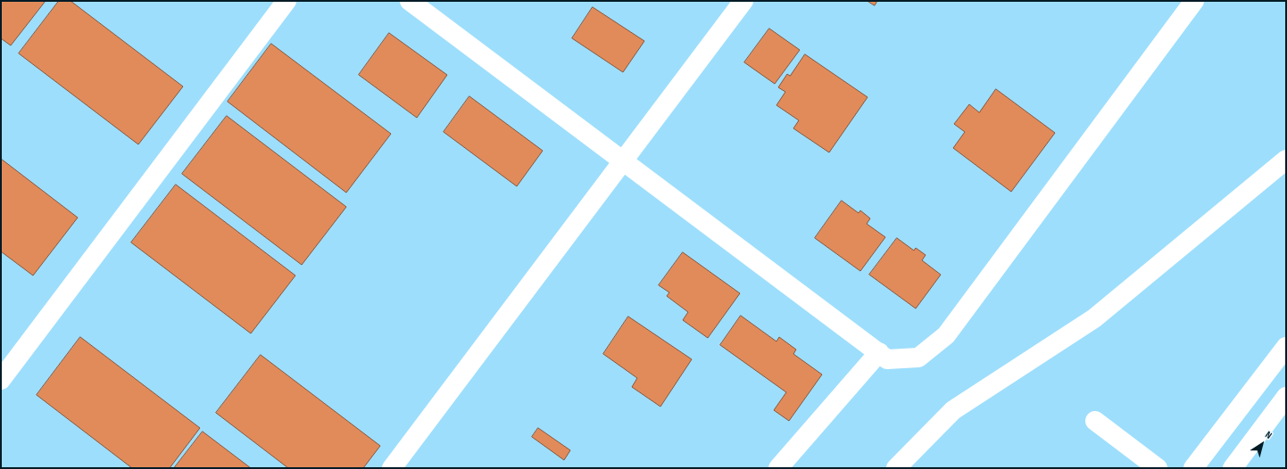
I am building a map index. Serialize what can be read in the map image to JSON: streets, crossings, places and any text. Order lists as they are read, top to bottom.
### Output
{
  "north": "top right"
}
